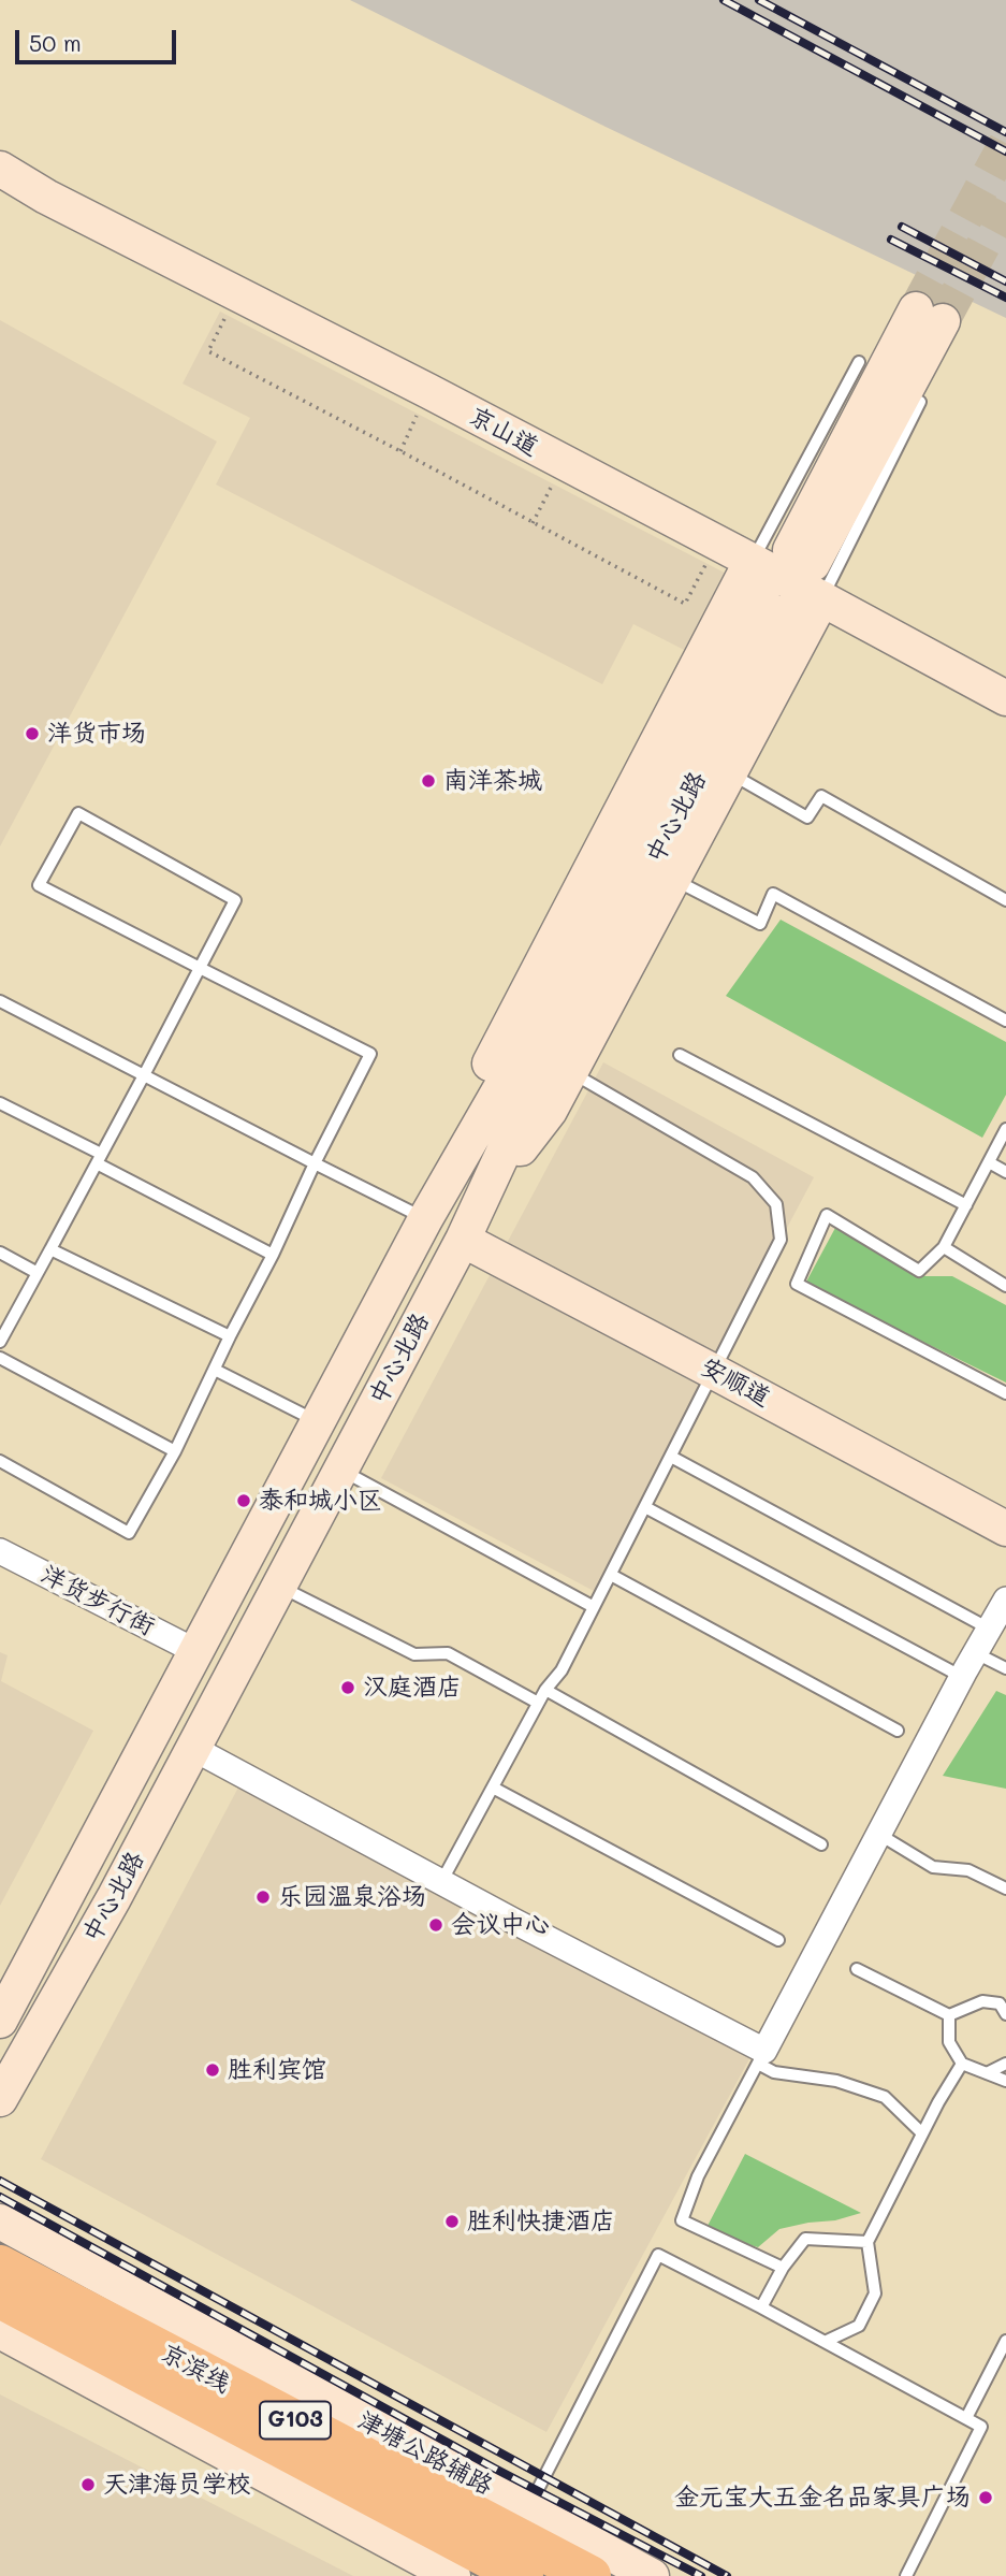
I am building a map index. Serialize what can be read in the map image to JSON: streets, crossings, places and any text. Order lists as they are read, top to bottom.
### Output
{
  "streets": {
    "highway": ["京滨线", "G103"],
    "main road": [
      "京山道",
      "中心北路",
      "安顺道",
      "津塘公路辅路"
    ],
    "street": ["洋货步行街"]
  },
  "crossings": [
    ["中心北路", "安顺道"],
    ["中心北路", "洋货步行街"],
    ["京滨线", "津塘公路辅路"]
  ],
  "places": [
    "洋货市场",
    "南洋茶城",
    "泰和城小区",
    "汉庭酒店",
    "乐园温泉浴场",
    "会议中心",
    "胜利宾馆",
    "胜利快捷酒店",
    "天津海员学校",
    "金元宝大五金名品家具广场"
  ],
  "scale_bar": "50 m"
}
